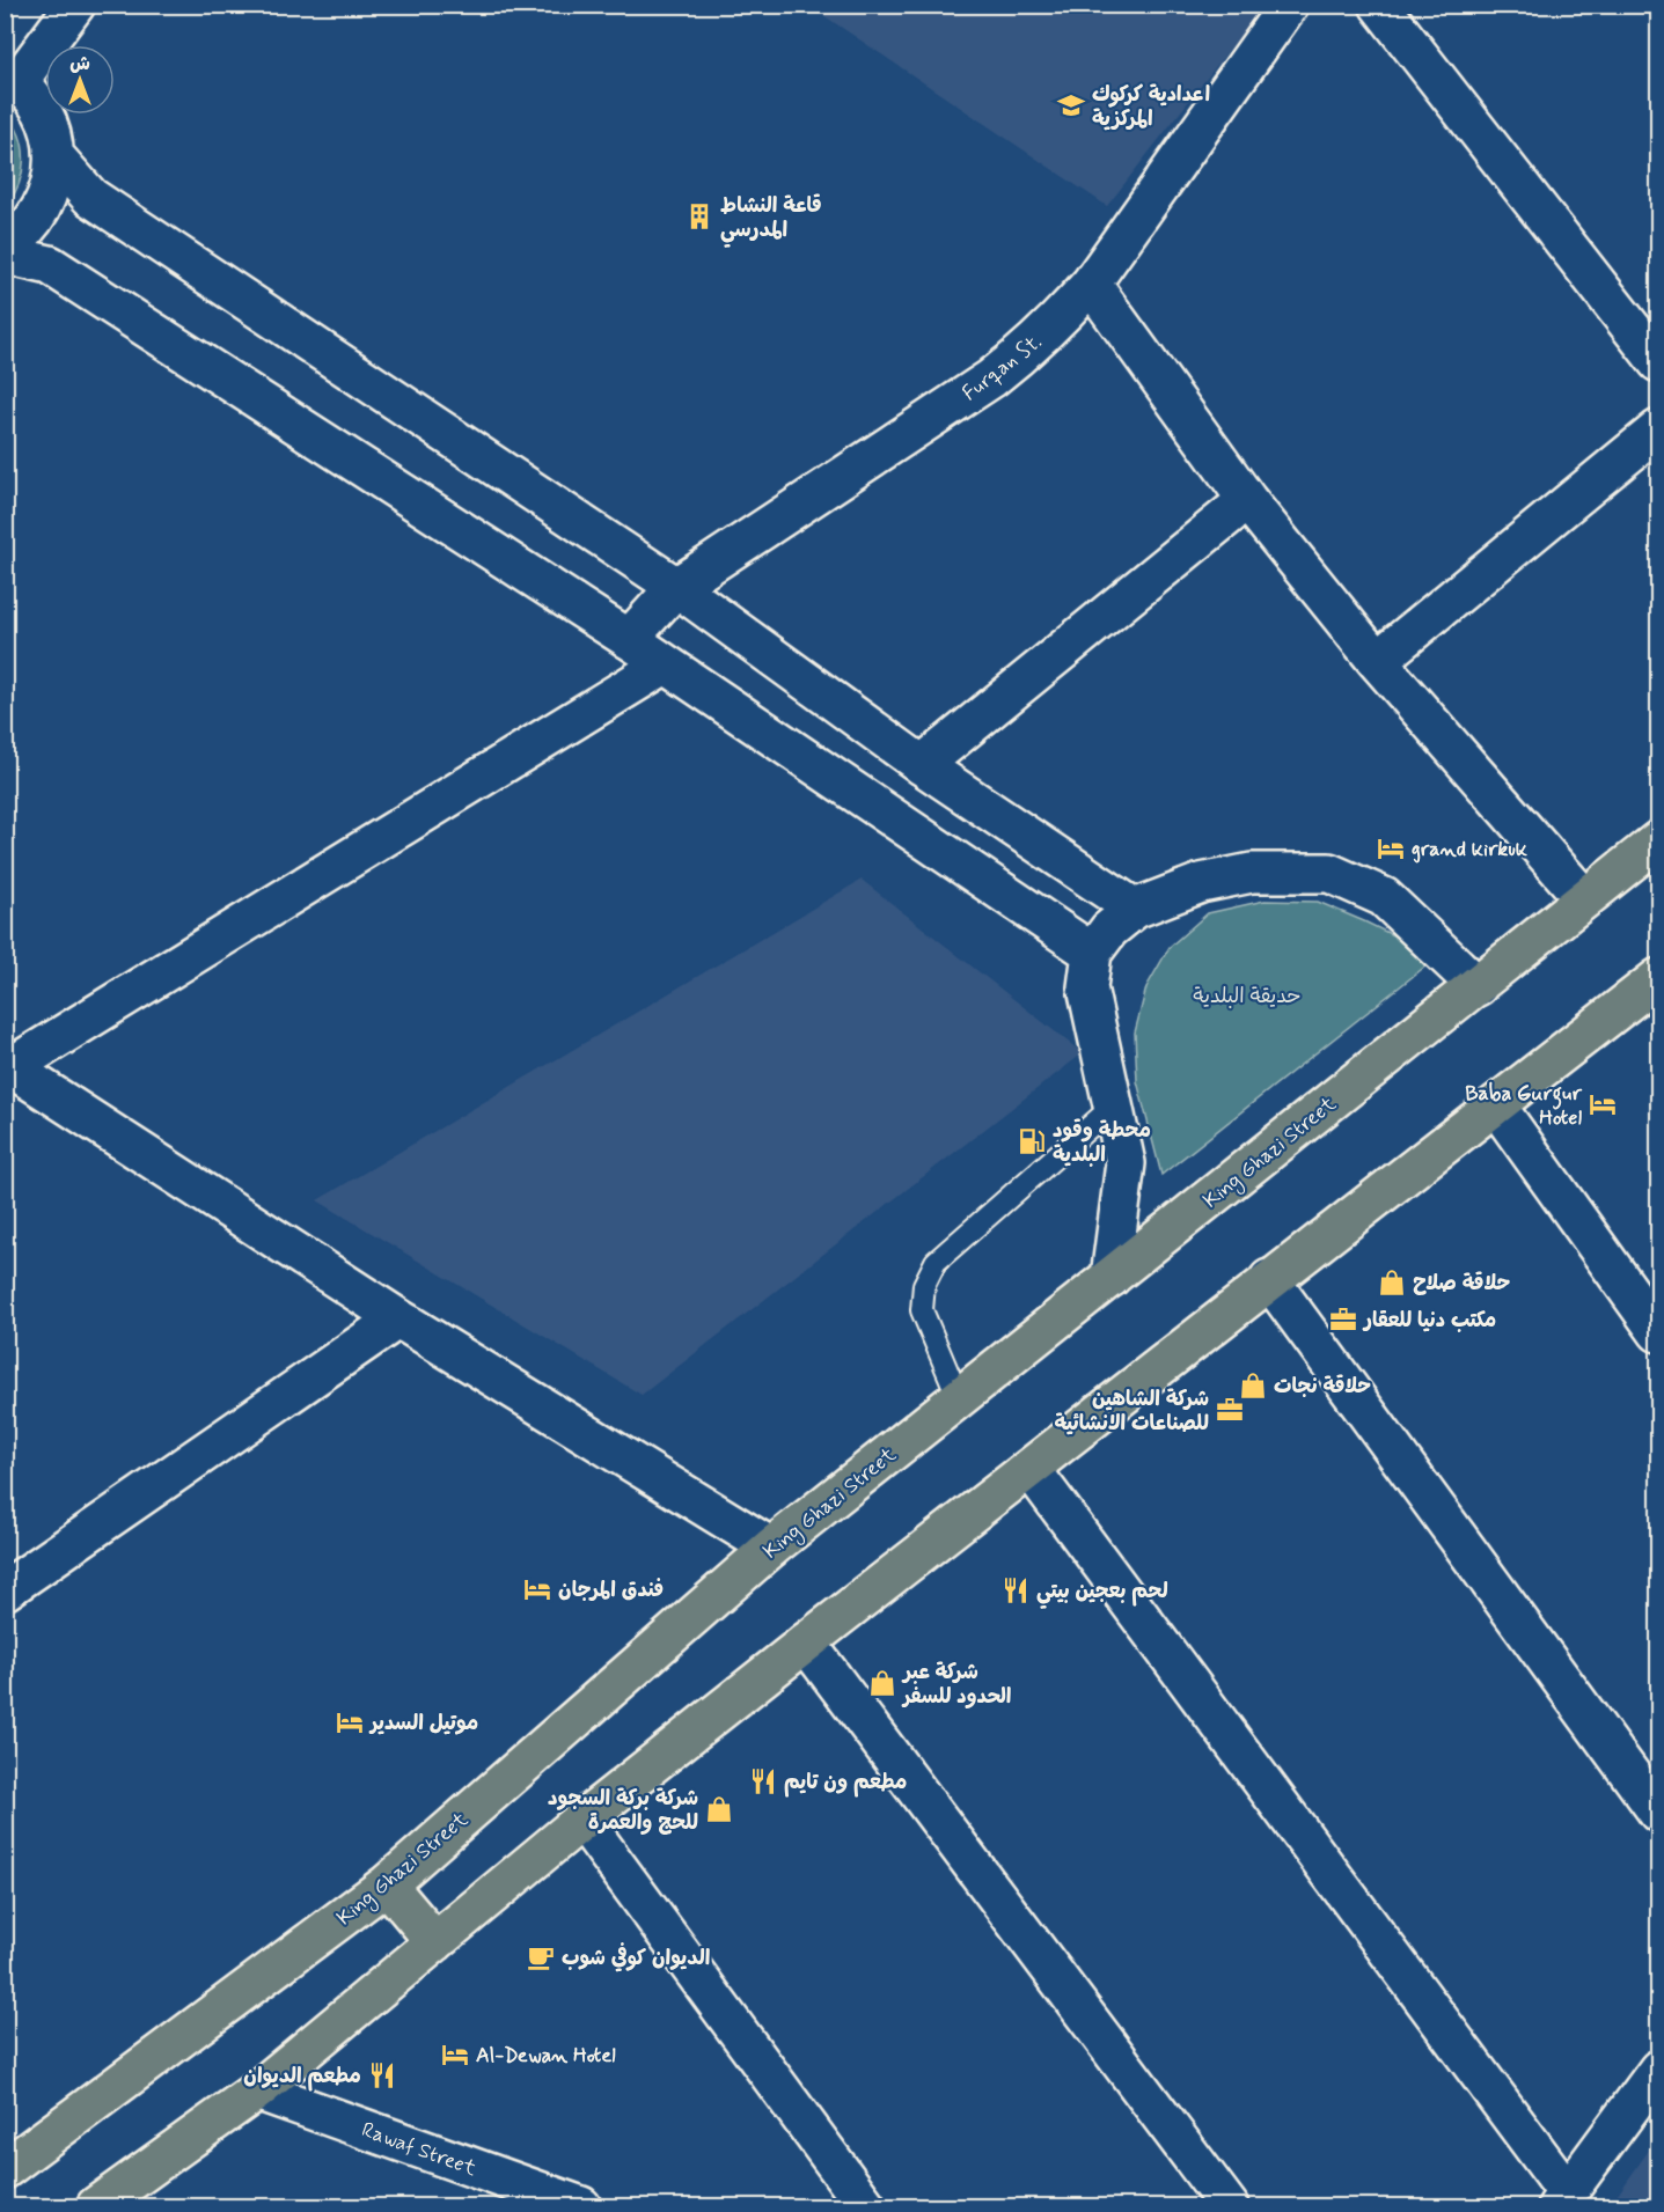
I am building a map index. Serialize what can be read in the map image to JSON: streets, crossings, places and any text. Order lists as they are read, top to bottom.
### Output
{
  "streets": {
    "main road": ["King Ghazi Street"],
    "street": ["Furqan St.", "Rawaf Street"]
  },
  "parks": ["حديقة البلدية"],
  "places": {
    "school or university": ["اعدادية كركوك المركزية"],
    "building": ["قاعة النشاط المدرسي"],
    "hotel": [
      "grand kirkuk",
      "Baba Gurgur Hotel",
      "فندق المرجان",
      "موتيل السدير",
      "Al-Dewan Hotel"
    ],
    "fuel station": ["محطة وقود البلدية"],
    "shop": [
      "حلاقة صلاح",
      "حلاقة نجات",
      "شركة عبر الحدود للسفر",
      "شركة بركة السجود للحج والعمرة"
    ],
    "office": ["مكتب دنيا للعقار", "شركة الشاهين للصناعات الانشائية"],
    "restaurant": ["لحم بعجين بيتي", "مطعم ون تايم", "مطعم الديوان"],
    "cafe": ["الديوان كوفي شوب"]
  },
  "north": "top"
}
